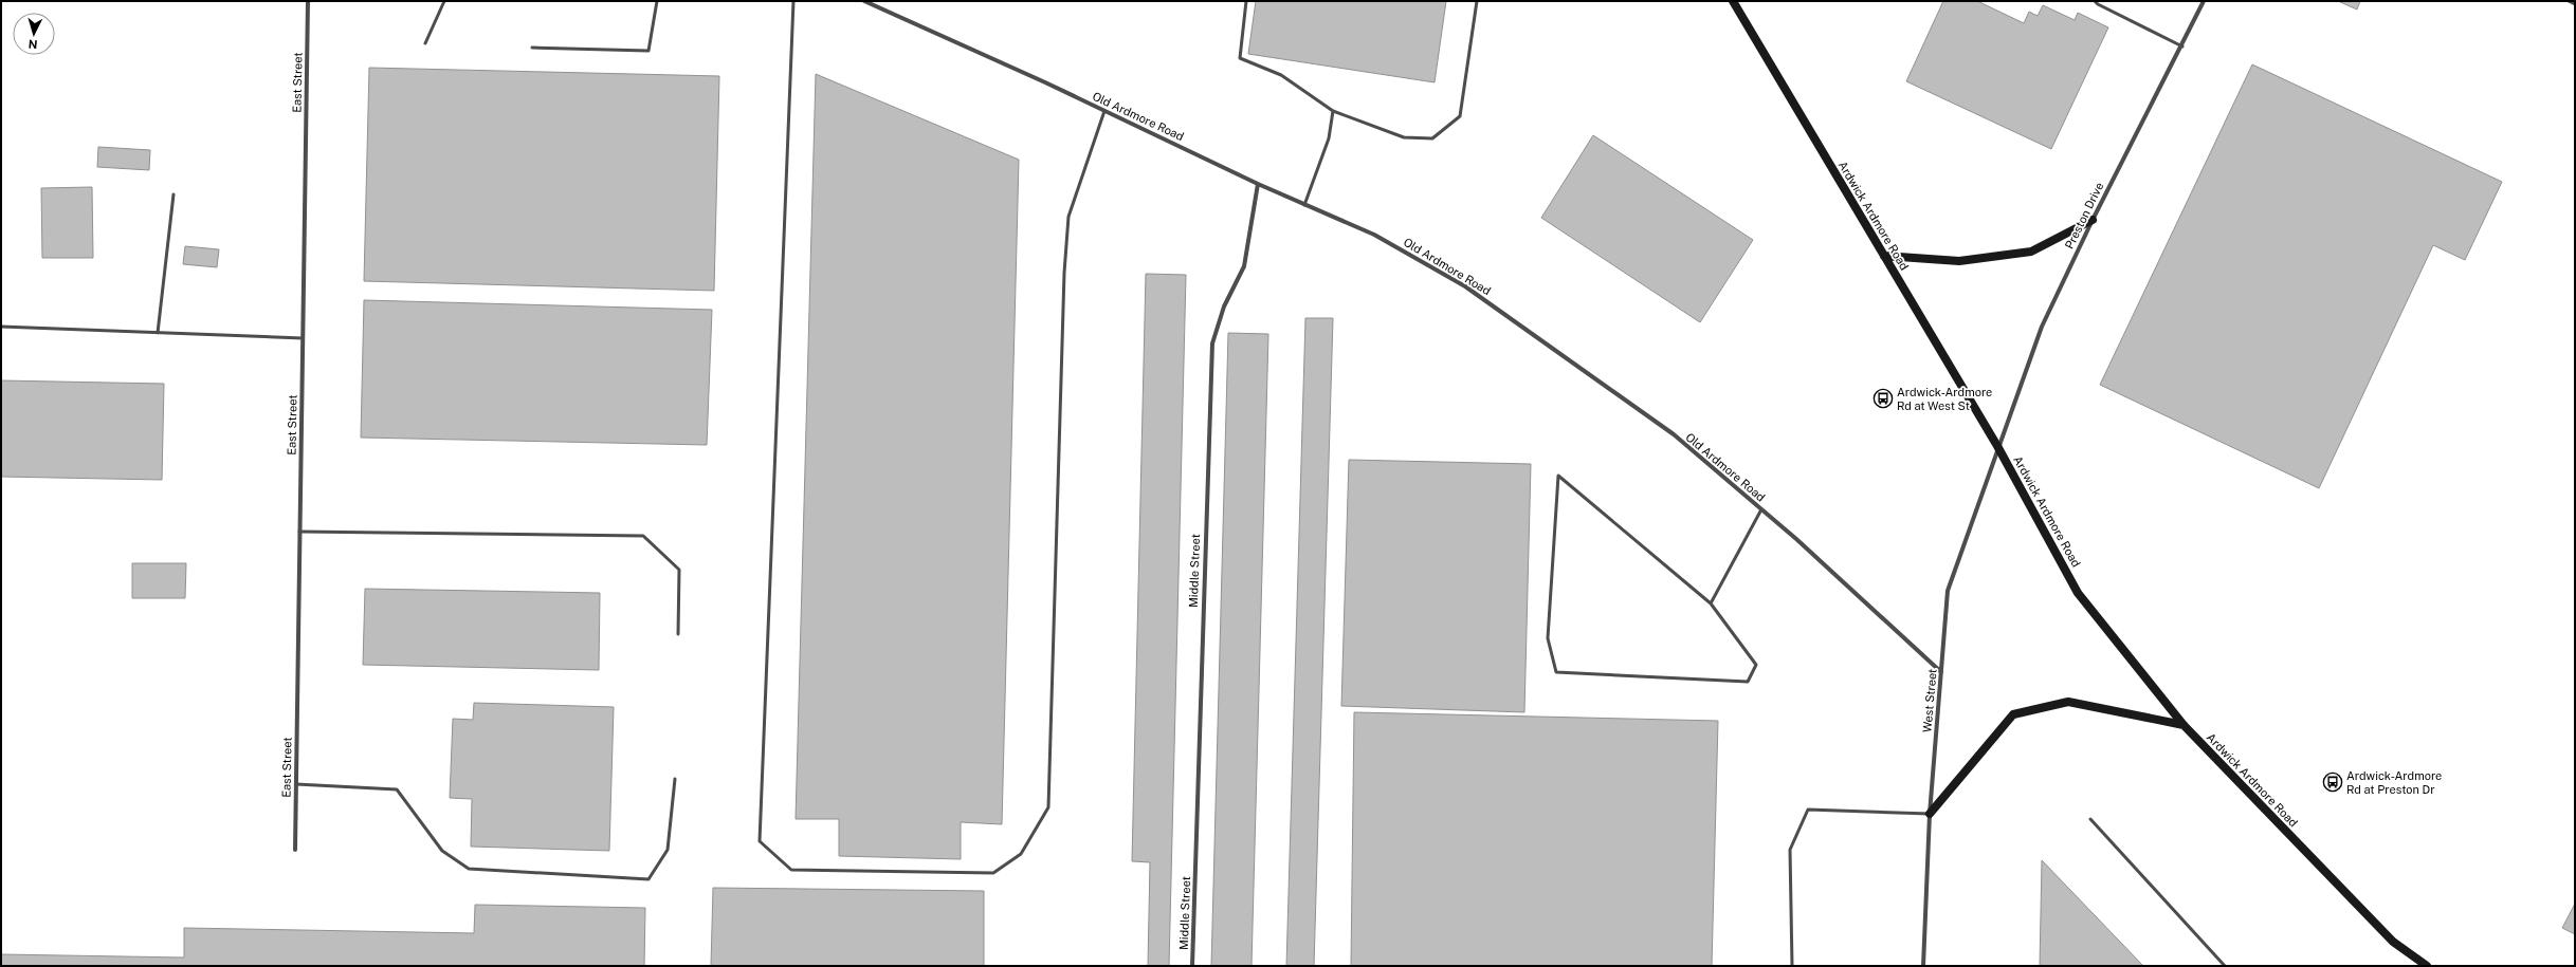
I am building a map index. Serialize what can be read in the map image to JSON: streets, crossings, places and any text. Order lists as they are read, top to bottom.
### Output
{
  "streets": {
    "main road": ["Ardwick Ardmore Road"],
    "street": [
      "East Street",
      "Old Ardmore Road",
      "Preston Drive",
      "Middle Street",
      "West Street"
    ]
  },
  "crossings": [
    ["Old Ardmore Road", "Middle Street"],
    ["Old Ardmore Road", "West Street"],
    ["Ardwick Ardmore Road", "Preston Drive"],
    ["Ardwick Ardmore Road", "West Street"],
    ["Preston Drive", "West Street"]
  ],
  "places": {
    "bus stop": ["Ardwick-Ardmore Rd at West St", "Ardwick-Ardmore Rd at Preston Dr"]
  },
  "north": "bottom"
}
